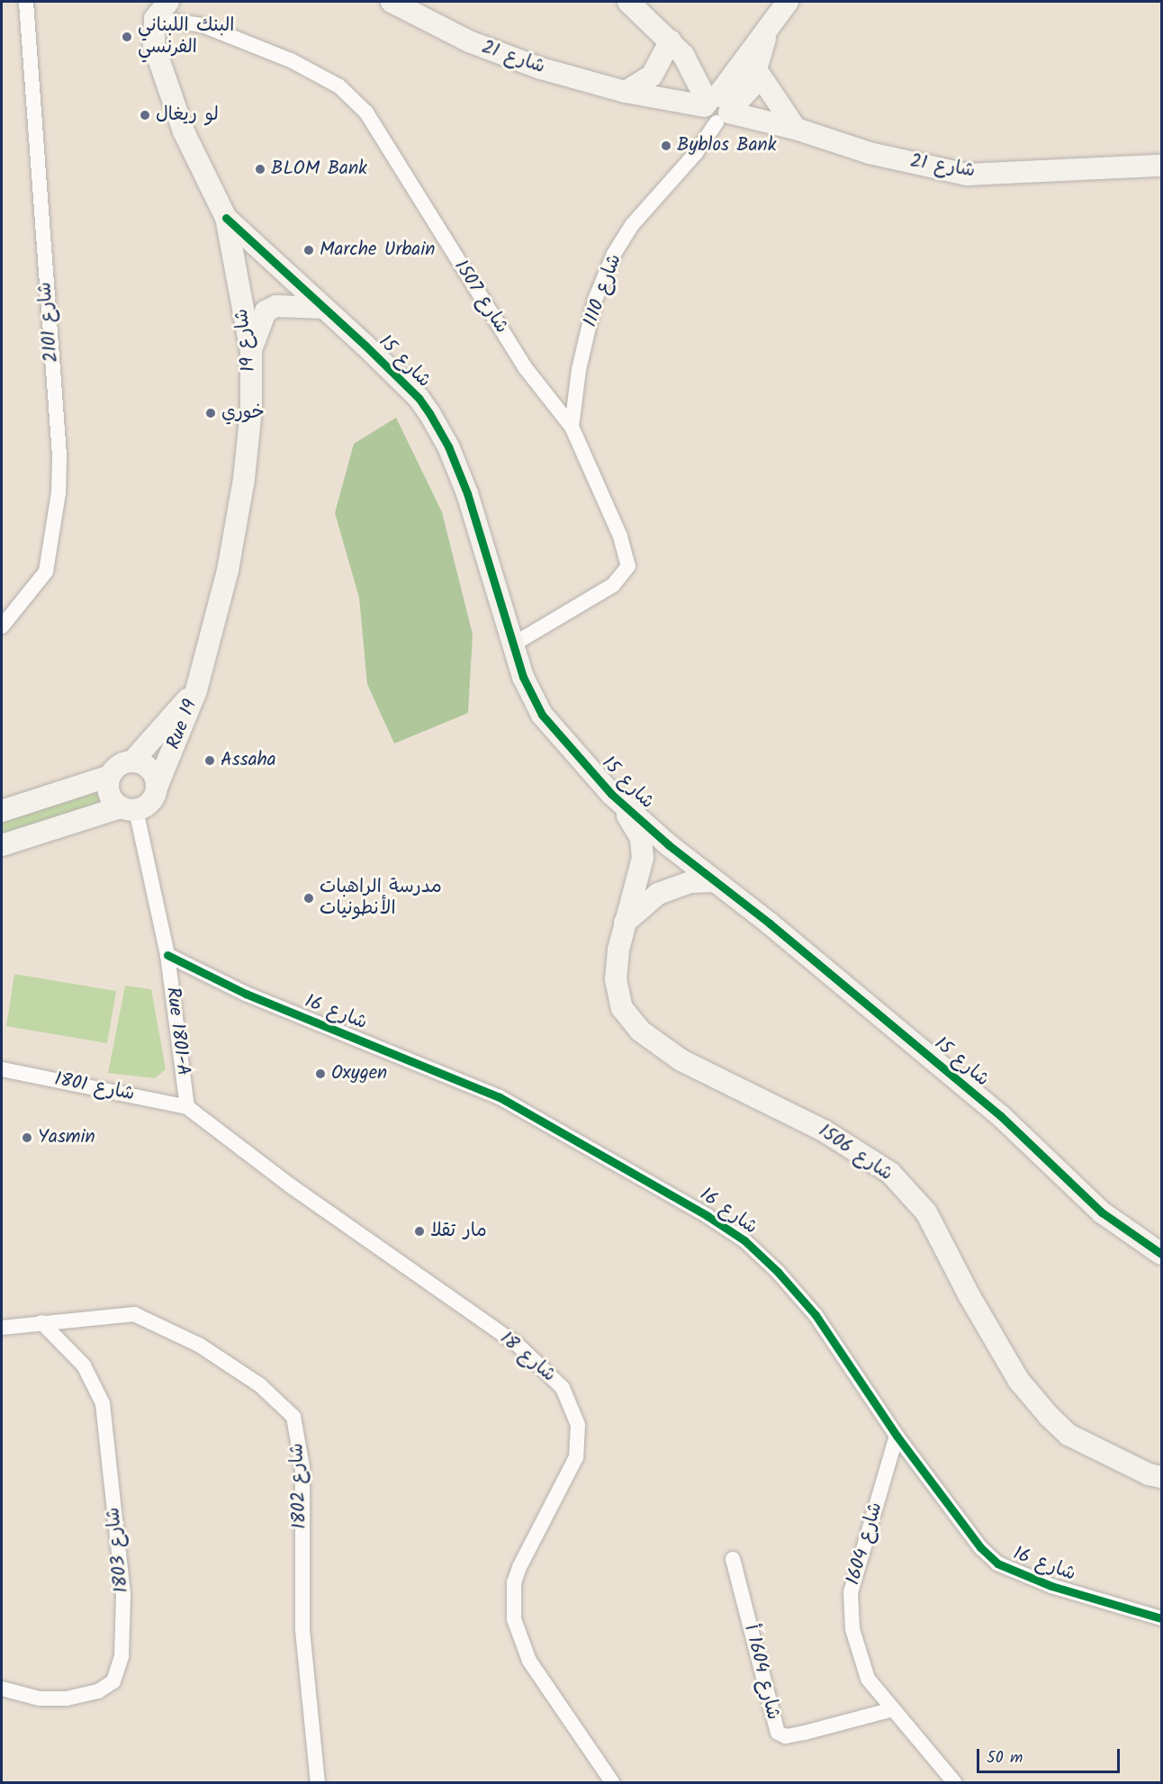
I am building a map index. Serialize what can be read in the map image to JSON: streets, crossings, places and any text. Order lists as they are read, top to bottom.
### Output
{
  "streets": {
    "street": [
      "شارع 21",
      "شارع 1110",
      "شارع 1507",
      "شارع 2101",
      "شارع 19",
      "شارع 15",
      "Rue 19",
      "شارع 16",
      "Rue 1801-A",
      "شارع 1801",
      "شارع 1506",
      "شارع 18",
      "شارع 1802",
      "شارع 1604",
      "شارع 1803",
      "شارع 1604 أ"
    ]
  },
  "crossings": [
    ["شارع 21", "شارع 1110"],
    ["شارع 1110", "شارع 1507"],
    ["شارع 1507", "شارع 19"],
    ["شارع 1507", "شارع 15"],
    ["شارع 19", "شارع 15"],
    ["شارع 19", "Rue 19"],
    ["شارع 15", "شارع 1506"],
    ["Rue 19", "Rue 1801-A"],
    ["شارع 16", "Rue 1801-A"],
    ["شارع 16", "شارع 1604"],
    ["Rue 1801-A", "شارع 1801"],
    ["Rue 1801-A", "شارع 18"],
    ["شارع 1801", "شارع 18"],
    ["شارع 1802", "شارع 1803"],
    ["شارع 1604", "شارع 1604 أ"]
  ],
  "places": [
    "البنك اللبناني الفرنسي",
    "لو ريغال",
    "Byblos Bank",
    "BLOM Bank",
    "Marche Urbain",
    "خوري",
    "Assaha",
    "مدرسة الراهبات الأنطونيات",
    "Oxygen",
    "Yasmin",
    "مار تقلا"
  ],
  "scale_bar": "50 m"
}
